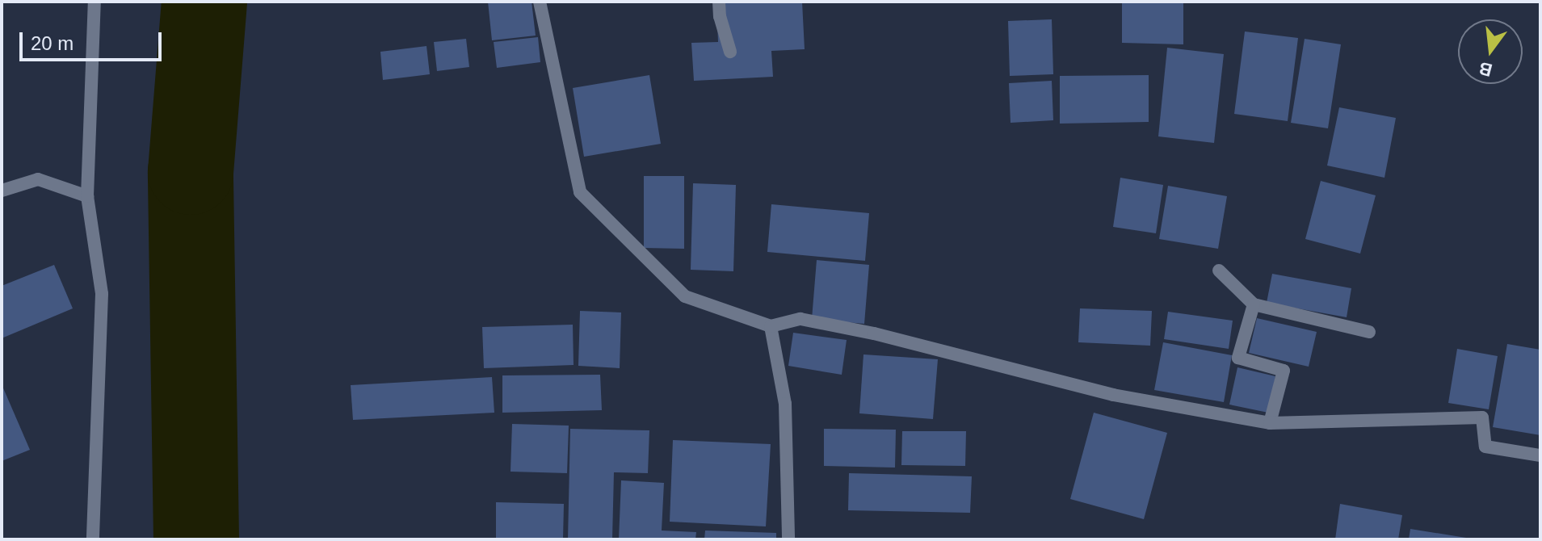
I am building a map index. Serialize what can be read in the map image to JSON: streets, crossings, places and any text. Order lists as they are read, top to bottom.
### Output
{
  "scale_bar": "20 m",
  "north": "bottom"
}
